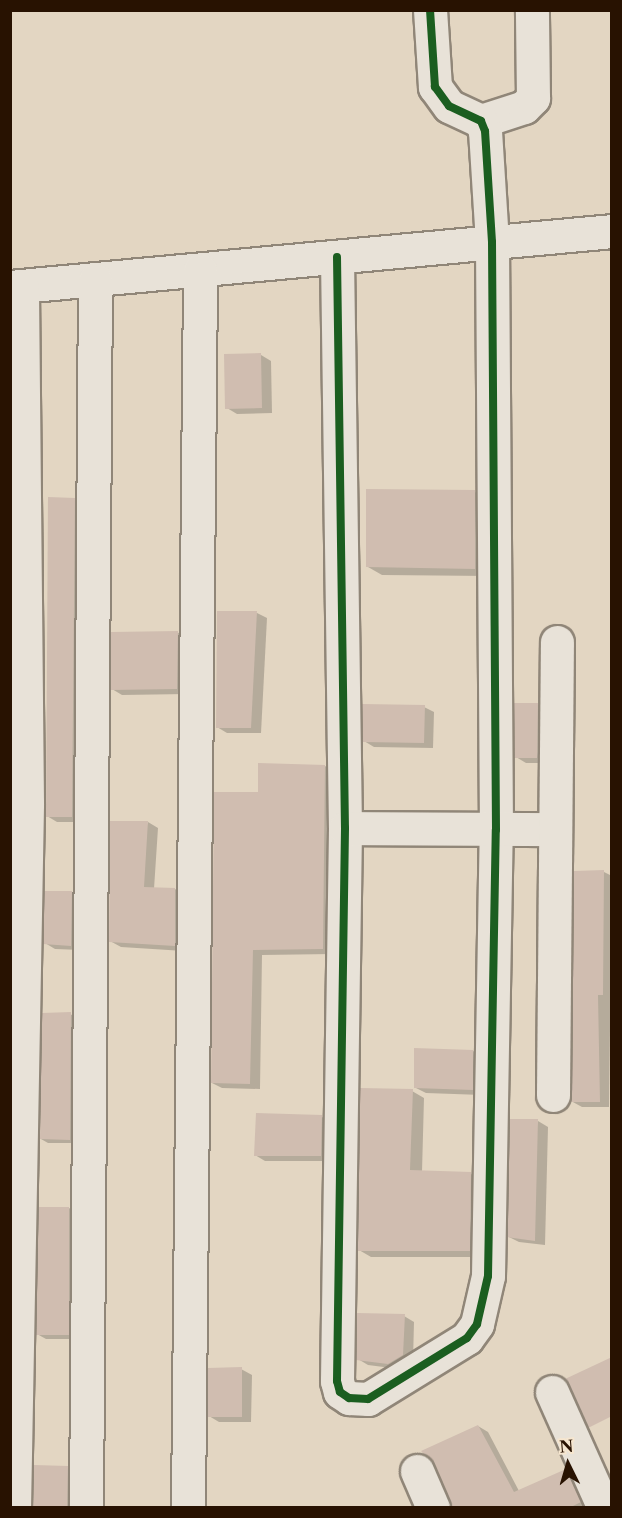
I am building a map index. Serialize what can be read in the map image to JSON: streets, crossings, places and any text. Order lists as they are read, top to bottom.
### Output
{
  "north": "top"
}
